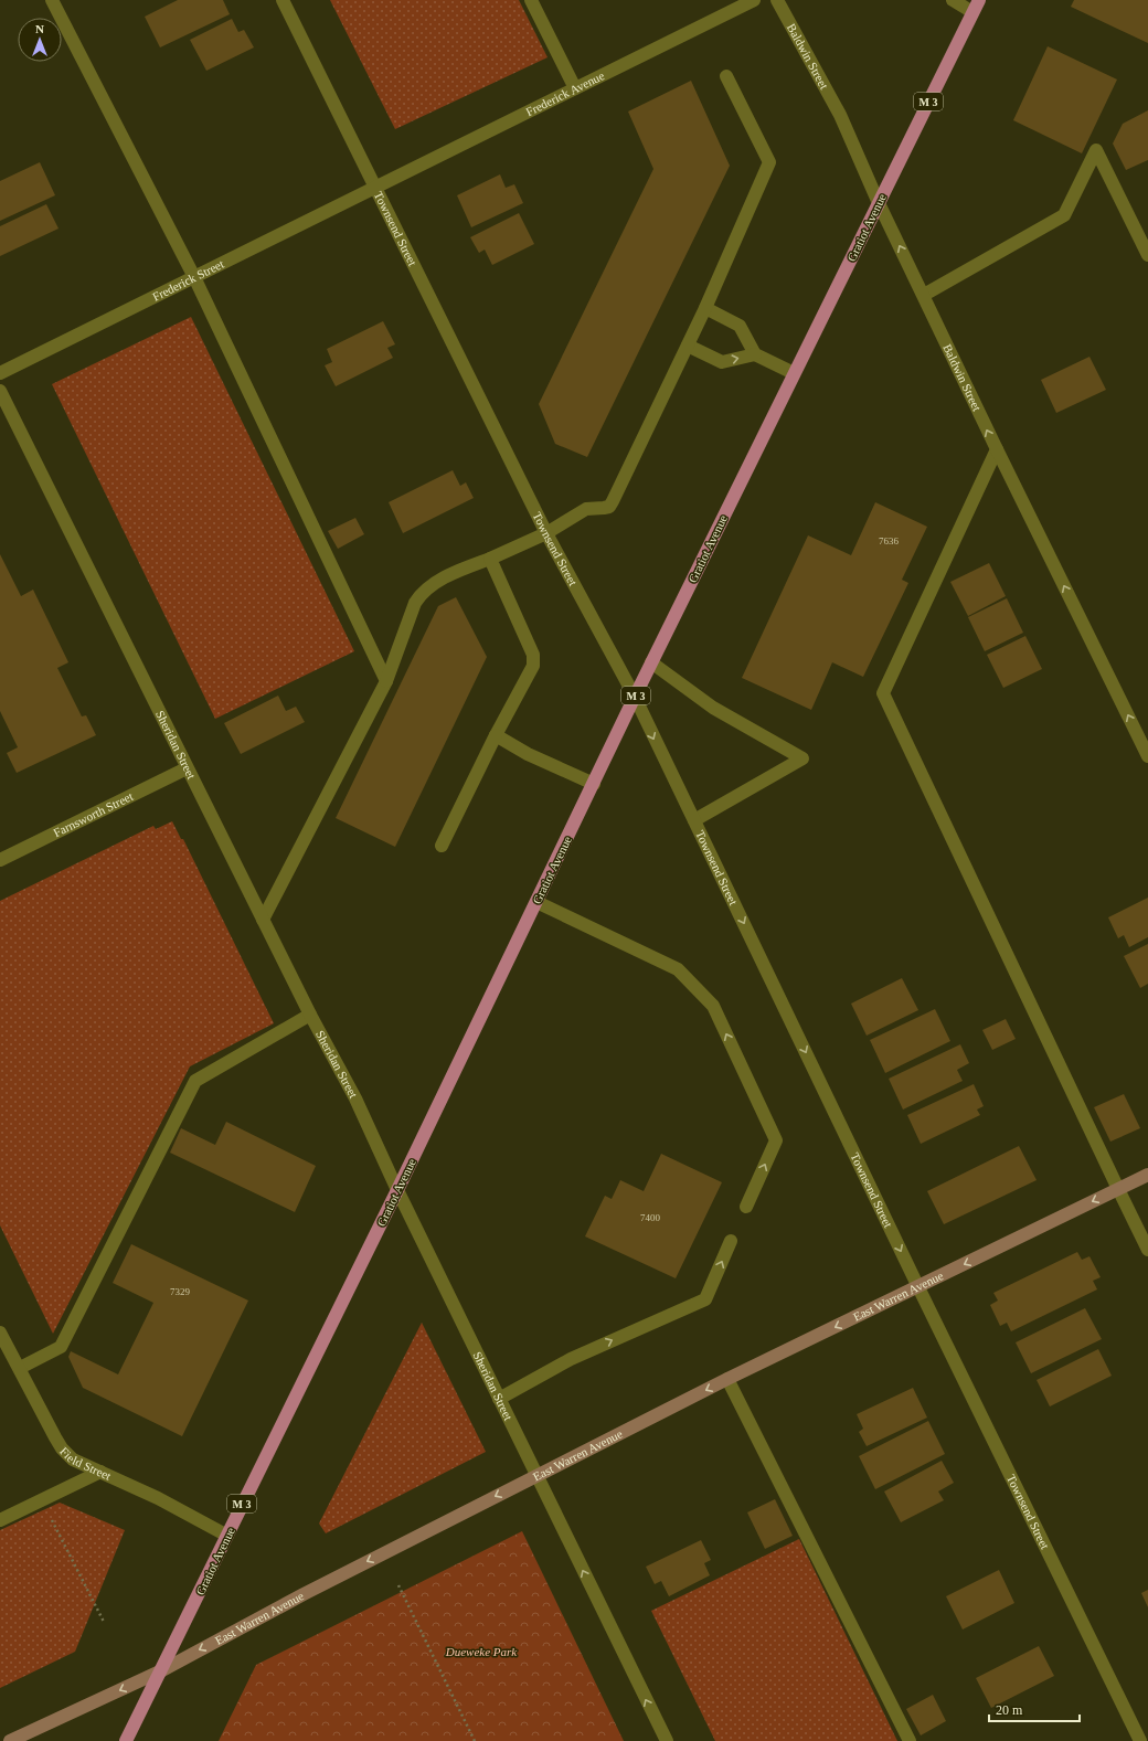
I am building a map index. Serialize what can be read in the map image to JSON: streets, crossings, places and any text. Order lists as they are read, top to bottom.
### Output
{
  "streets": {
    "main road": ["M 3", "Gratiot Avenue", "East Warren Avenue"],
    "street": [
      "Baldwin Street",
      "Frederick Avenue",
      "Townsend Street",
      "Frederick Street",
      "Sheridan Street",
      "Farnsworth Street",
      "Field Street"
    ]
  },
  "crossings": [
    ["Baldwin Street", "Gratiot Avenue"],
    ["Frederick Avenue", "Townsend Street"],
    ["Frederick Avenue", "Frederick Street"],
    ["Gratiot Avenue", "Townsend Street"],
    ["Gratiot Avenue", "Sheridan Street"],
    ["Gratiot Avenue", "East Warren Avenue"],
    ["Gratiot Avenue", "Field Street"],
    ["Townsend Street", "Frederick Street"],
    ["Townsend Street", "East Warren Avenue"],
    ["Sheridan Street", "Farnsworth Street"],
    ["Sheridan Street", "East Warren Avenue"]
  ],
  "one_way": ["Baldwin Street", "East Warren Avenue"],
  "parks": ["Dueweke Park"],
  "house_numbers": ["7636", "7400", "7329"],
  "scale_bar": "20 m",
  "north": "top"
}
